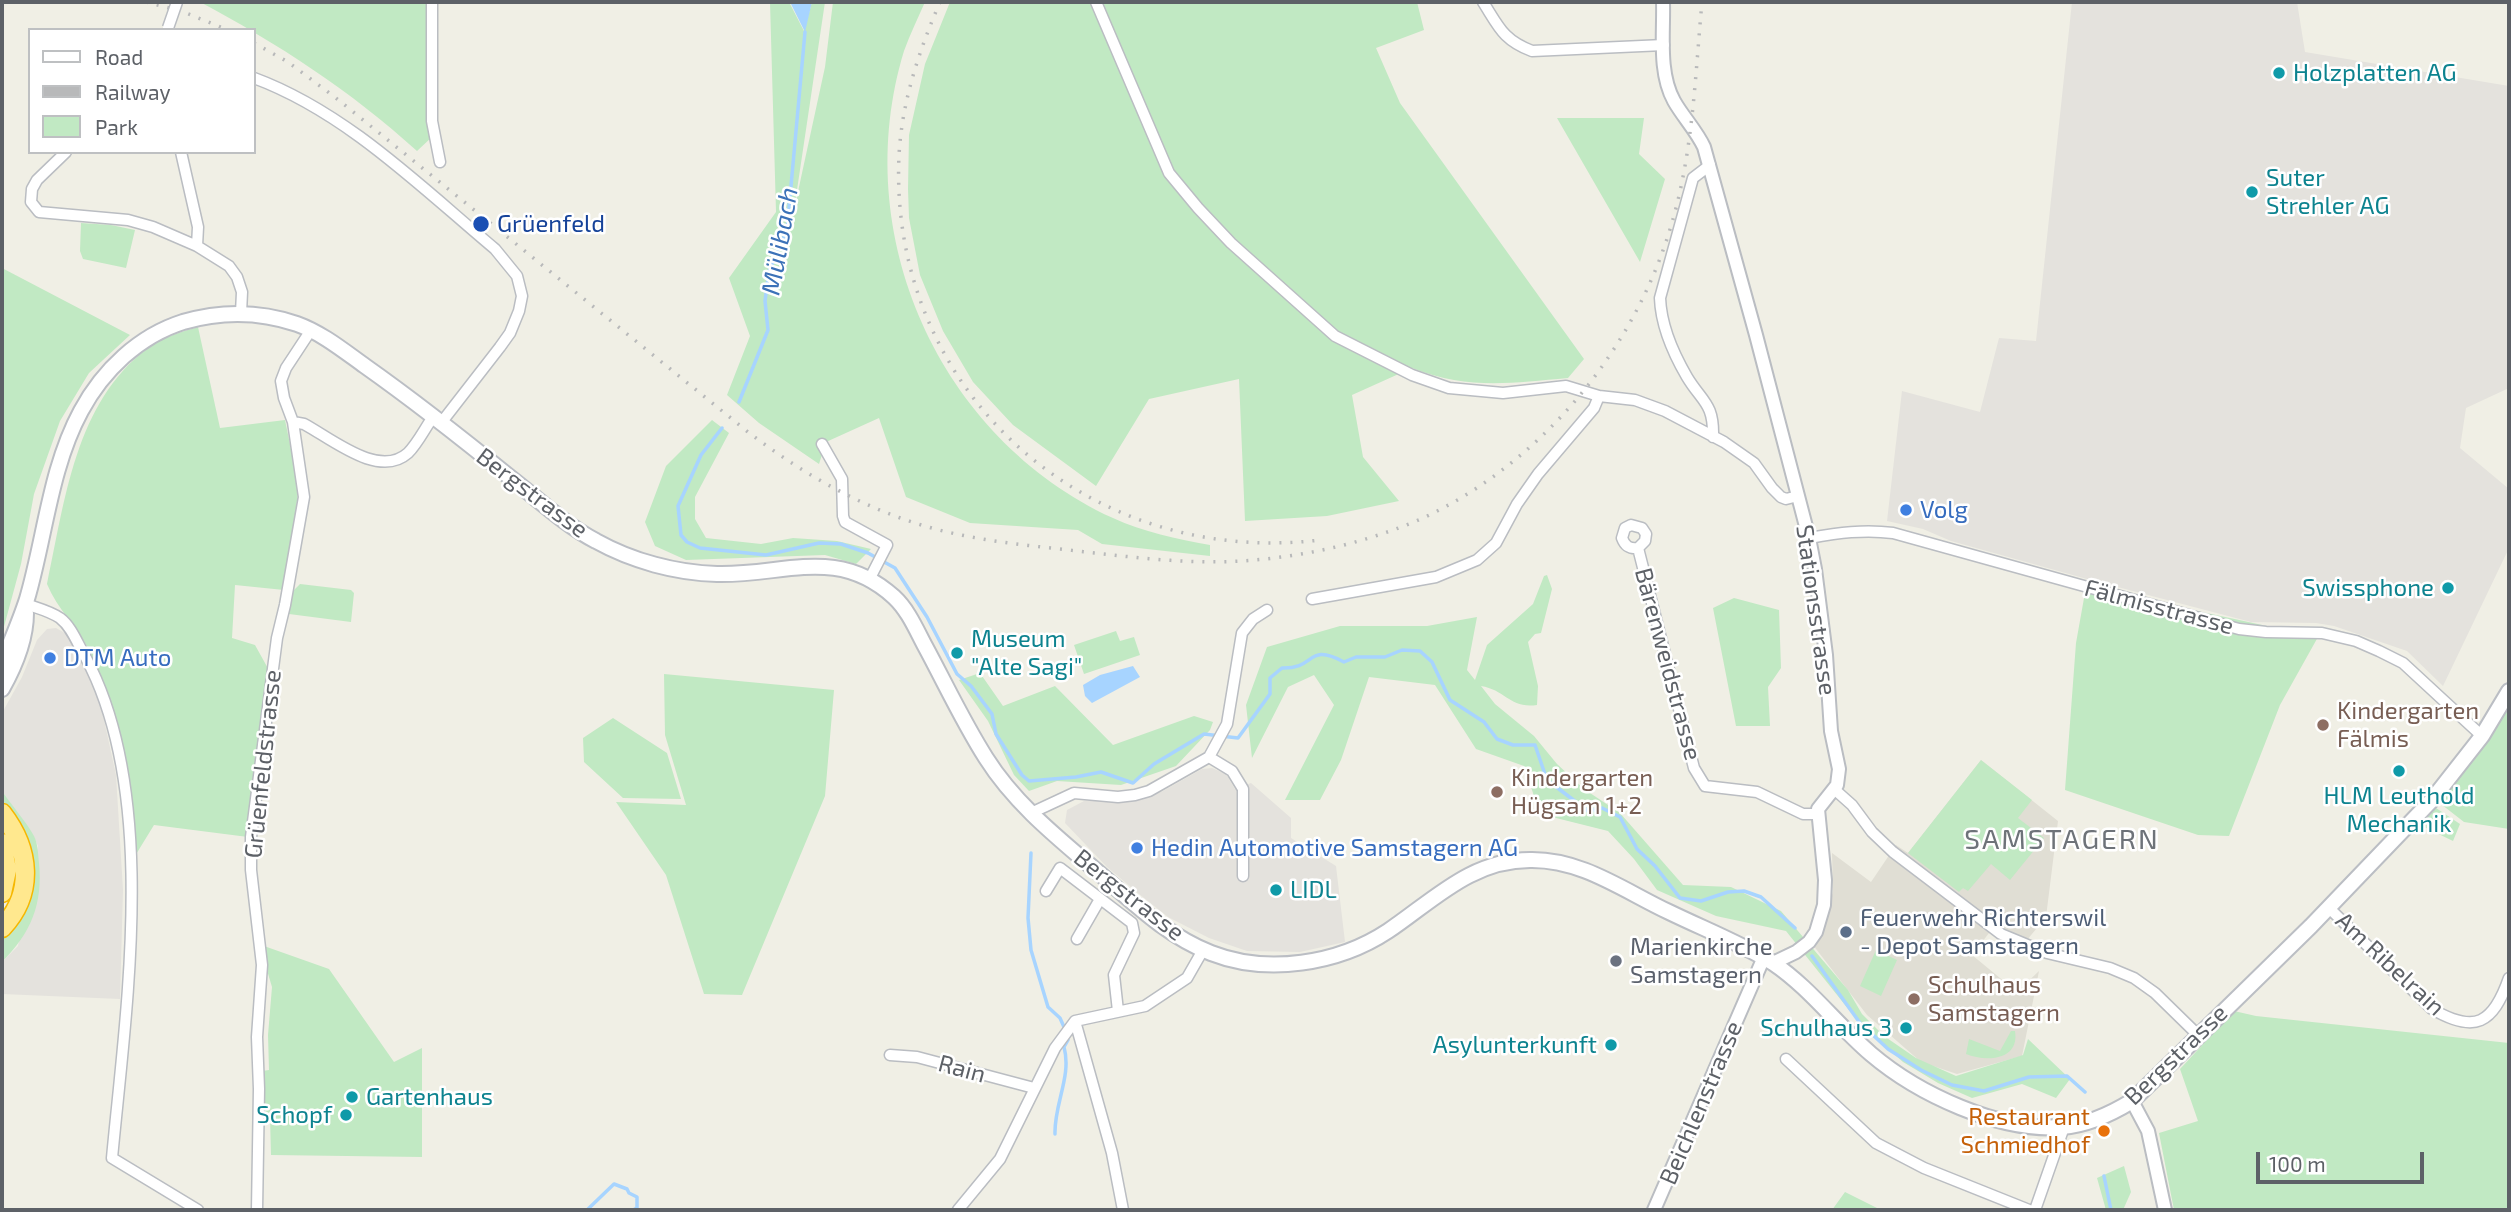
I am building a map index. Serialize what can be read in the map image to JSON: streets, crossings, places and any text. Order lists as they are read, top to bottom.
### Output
{
  "streets": {
    "main road": ["Bergstrasse"],
    "street": [
      "Fälmisstrasse",
      "Stationsstrasse",
      "Bärenweidstrasse",
      "Grüenfeldstrasse",
      "Am Ribelrain",
      "Rain",
      "Beichlenstrasse"
    ]
  },
  "crossings": [
    ["Bergstrasse", "Fälmisstrasse"],
    ["Bergstrasse", "Grüenfeldstrasse"],
    ["Bergstrasse", "Am Ribelrain"],
    ["Bergstrasse", "Beichlenstrasse"],
    ["Fälmisstrasse", "Stationsstrasse"]
  ],
  "districts": ["SAMSTAGERN"],
  "water": ["Mülibach"],
  "places": [
    "Holzplatten AG",
    "Suter Strehler AG",
    "Grüenfeld",
    "Volg",
    "Swissphone",
    "Museum \"Alte Sagi\"",
    "DTM Auto",
    "Kindergarten Fälmis",
    "HLM Leuthold Mechanik",
    "Kindergarten Hügsam 1+2",
    "Hedin Automotive Samstagern AG",
    "LIDL",
    "Feuerwehr Richterswil - Depot Samstagern",
    "Marienkirche Samstagern",
    "Schulhaus Samstagern",
    "Schulhaus 3",
    "Asylunterkunft",
    "Gartenhaus",
    "Schopf",
    "Restaurant Schmiedhof"
  ],
  "legend": ["Road", "Railway", "Park"],
  "scale_bar": "100 m"
}
